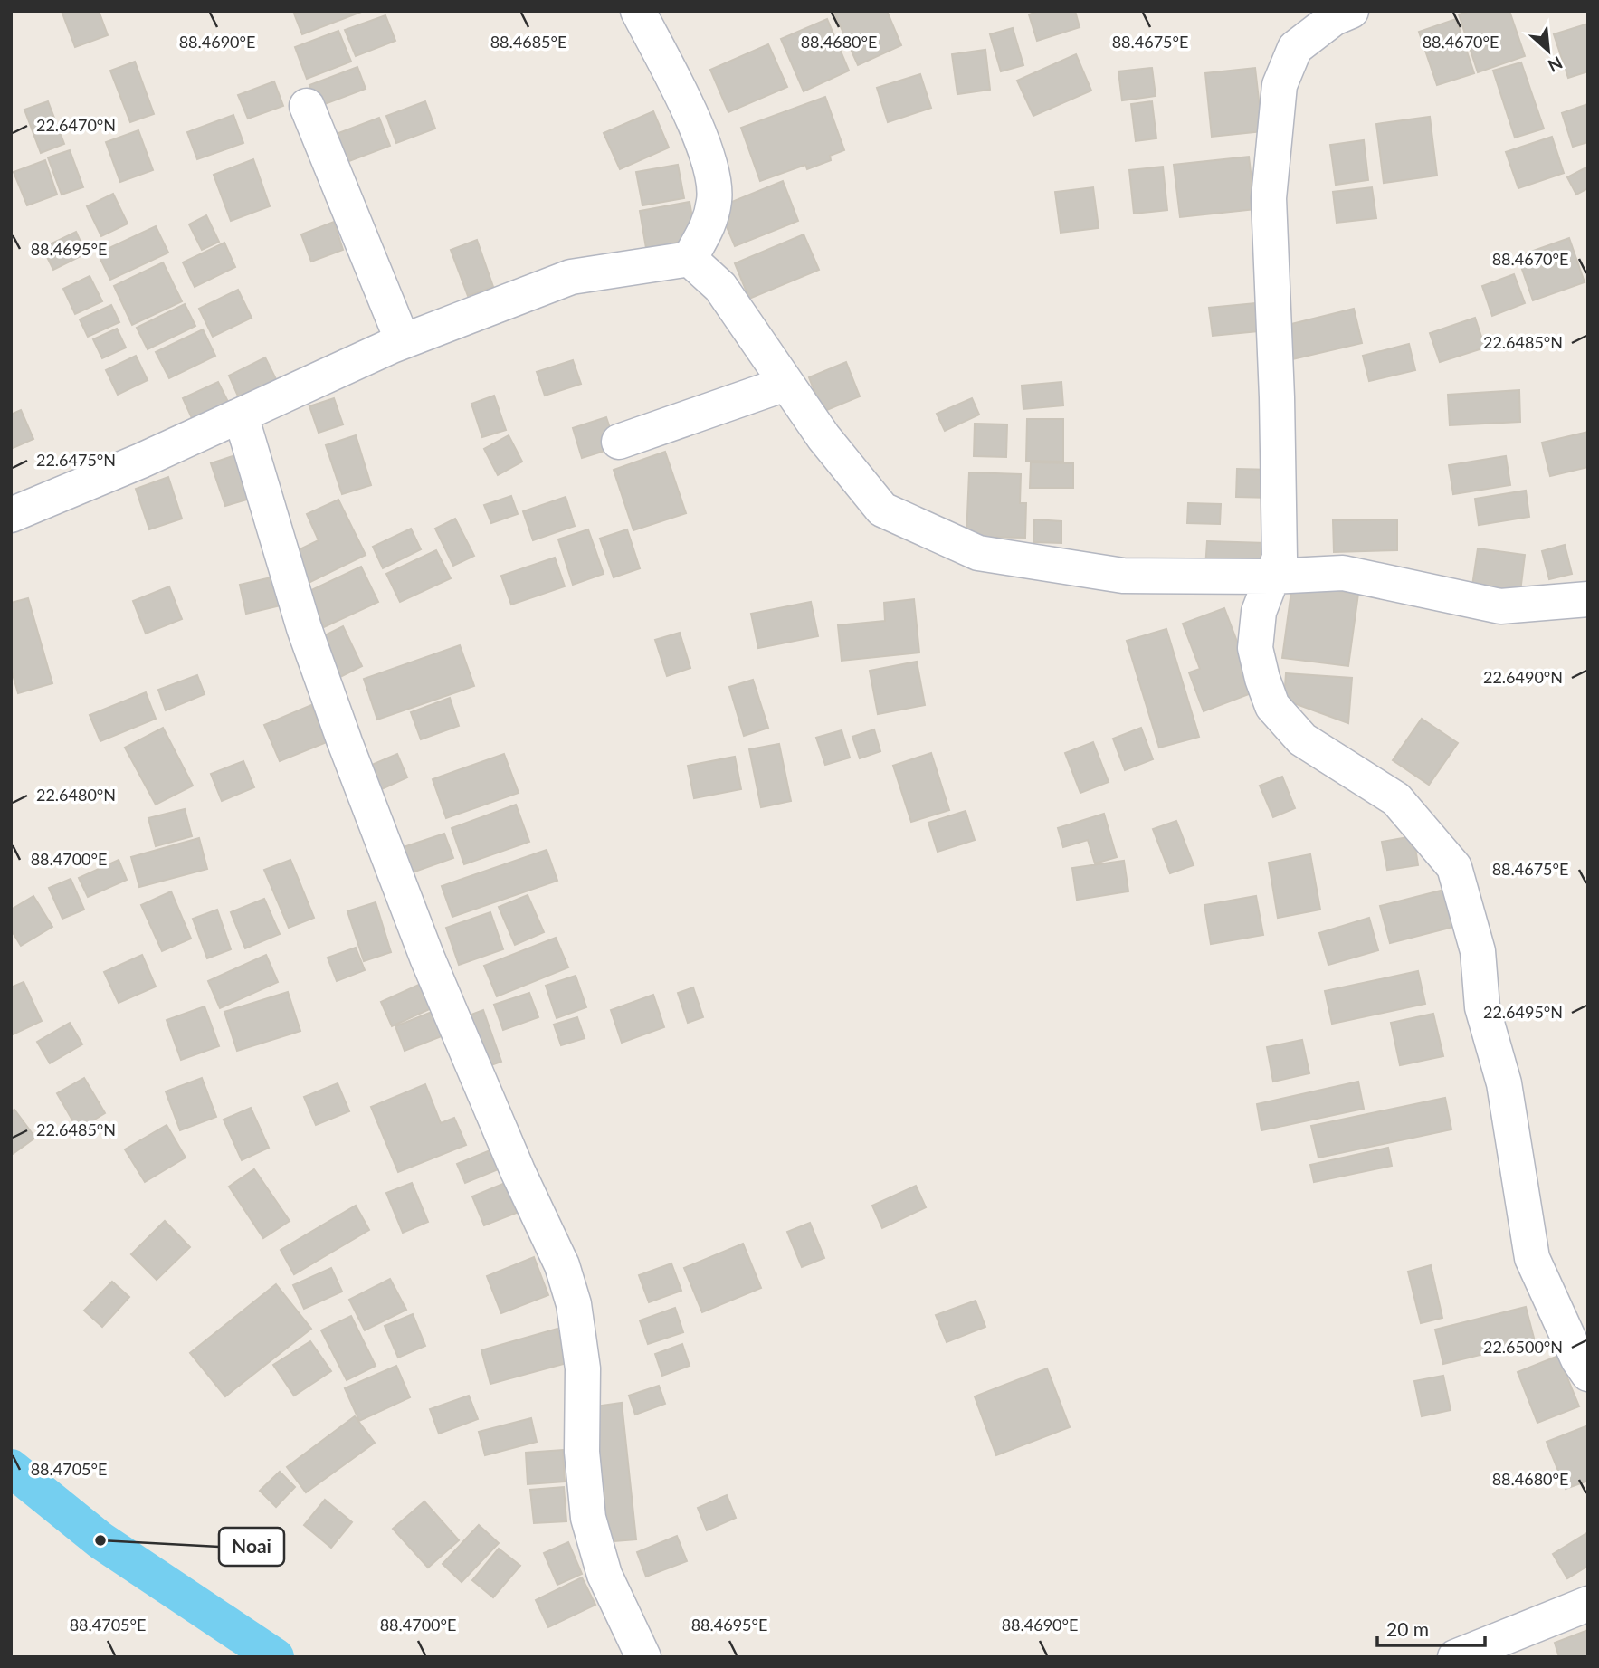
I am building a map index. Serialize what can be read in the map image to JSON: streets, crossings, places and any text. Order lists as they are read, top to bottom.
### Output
{
  "places": ["Noai"],
  "scale_bar": "20 m",
  "north": "bottom right",
  "coordinates": [
    "88.4690°E",
    "88.4685°E",
    "88.4680°E",
    "88.4675°E",
    "88.4670°E",
    "22.6470°N",
    "88.4695°E",
    "22.6485°N",
    "22.6475°N",
    "22.6490°N",
    "22.6480°N",
    "88.4700°E",
    "22.6495°N",
    "22.6500°N",
    "88.4705°E"
  ]
}
